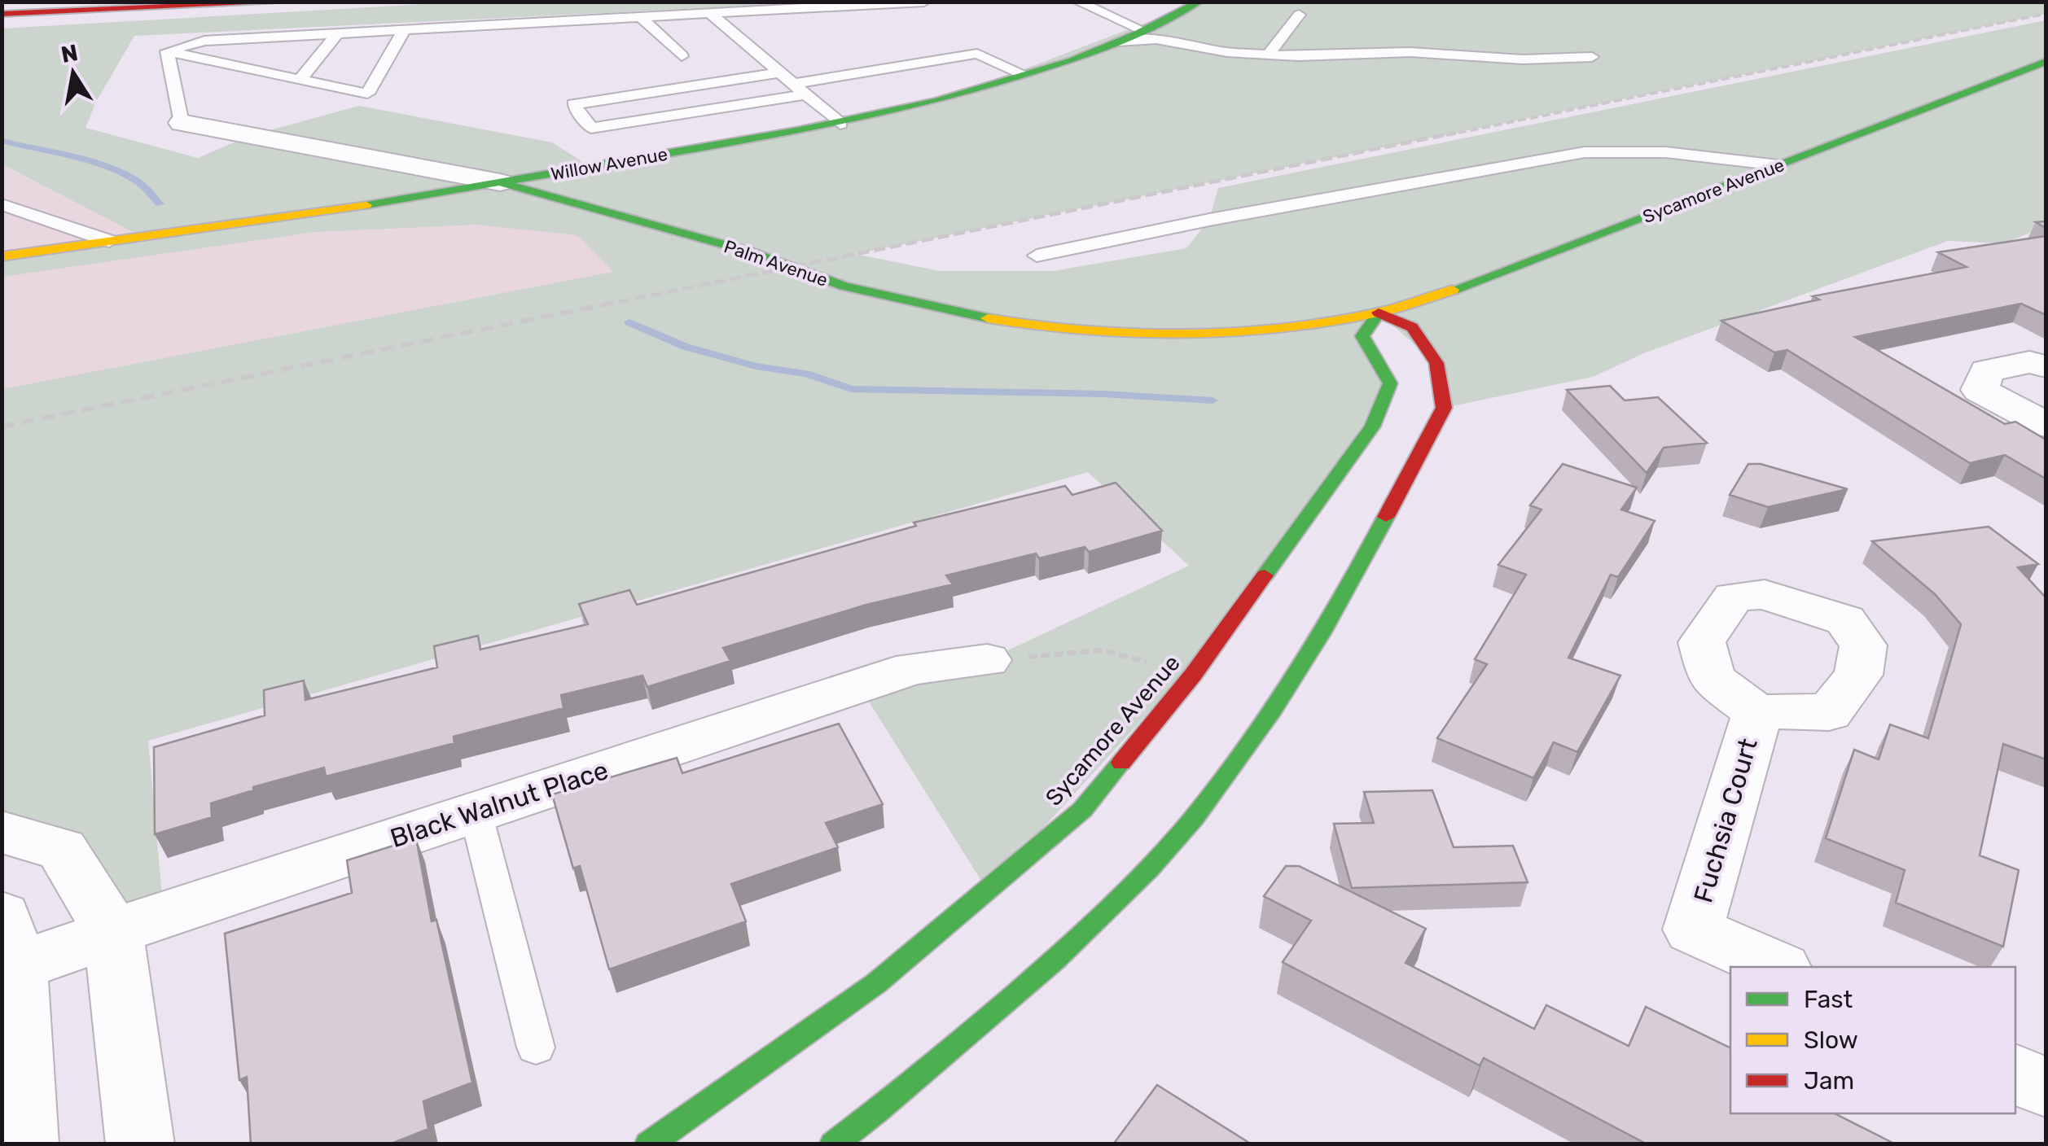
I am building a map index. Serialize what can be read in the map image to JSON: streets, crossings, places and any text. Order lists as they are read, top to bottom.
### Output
{
  "streets": {
    "main road": ["Willow Avenue", "Sycamore Avenue", "Palm Avenue"],
    "street": ["Black Walnut Place", "Fuchsia Court"]
  },
  "crossings": [
    ["Willow Avenue", "Palm Avenue"],
    ["Sycamore Avenue", "Palm Avenue"]
  ],
  "legend": ["Fast", "Slow", "Jam"],
  "north": "top"
}
